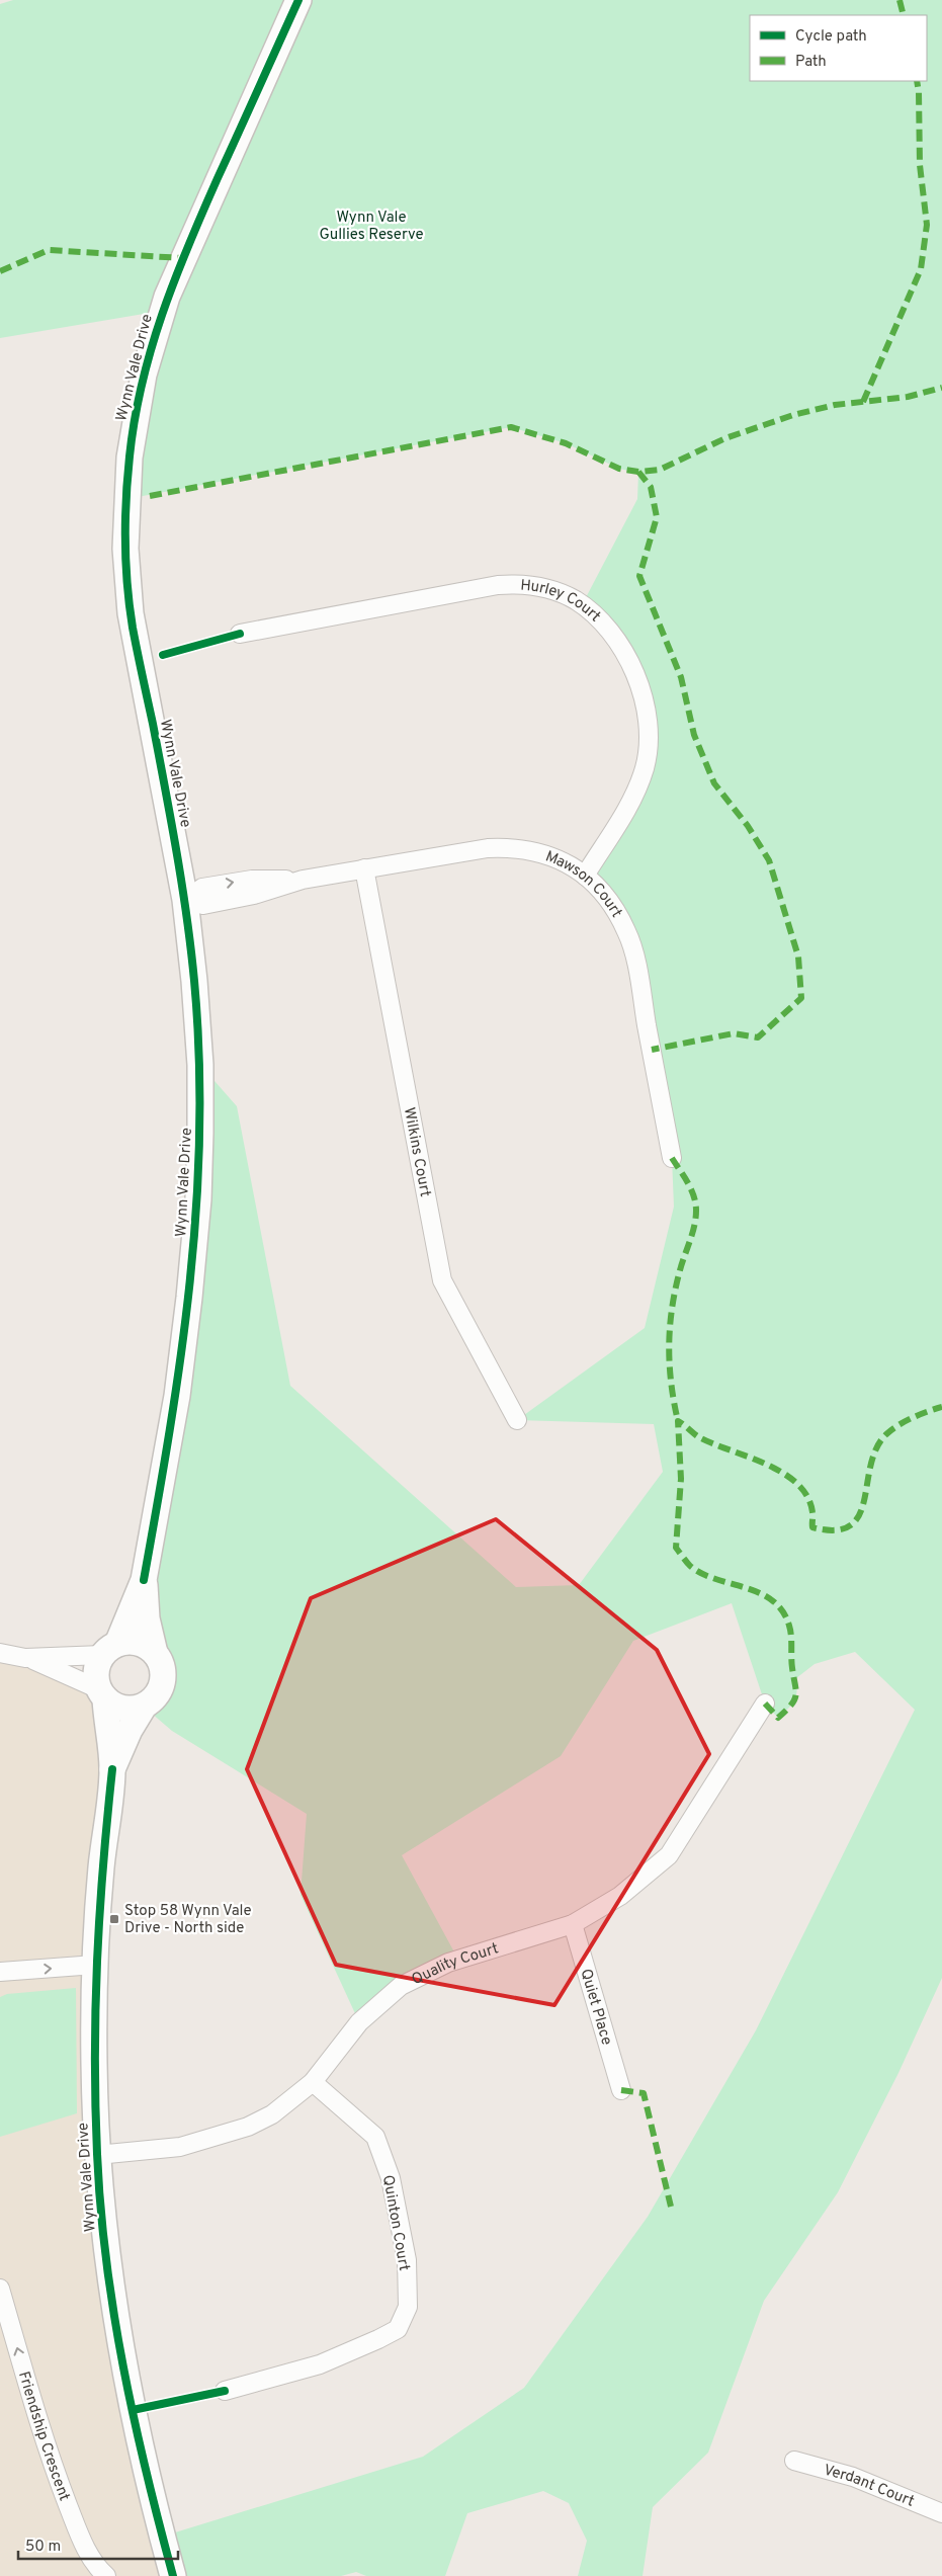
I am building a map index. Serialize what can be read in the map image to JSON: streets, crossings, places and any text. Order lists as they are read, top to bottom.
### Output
{
  "streets": {
    "main road": ["Wynn Vale Drive"],
    "street": [
      "Hurley Court",
      "Mawson Court",
      "Wilkins Court",
      "Quality Court",
      "Quiet Place",
      "Quinton Court",
      "Friendship Crescent",
      "Verdant Court"
    ]
  },
  "crossings": [
    ["Wynn Vale Drive", "Mawson Court"],
    ["Wynn Vale Drive", "Quality Court"],
    ["Hurley Court", "Mawson Court"],
    ["Mawson Court", "Wilkins Court"],
    ["Quality Court", "Quiet Place"],
    ["Quality Court", "Quinton Court"]
  ],
  "one_way": ["Friendship Crescent"],
  "parks": ["Wynn Vale Gullies Reserve"],
  "places": {
    "transit": ["Stop 58 Wynn Vale Drive - North side"]
  },
  "legend": ["Cycle path", "Path"],
  "scale_bar": "50 m"
}
